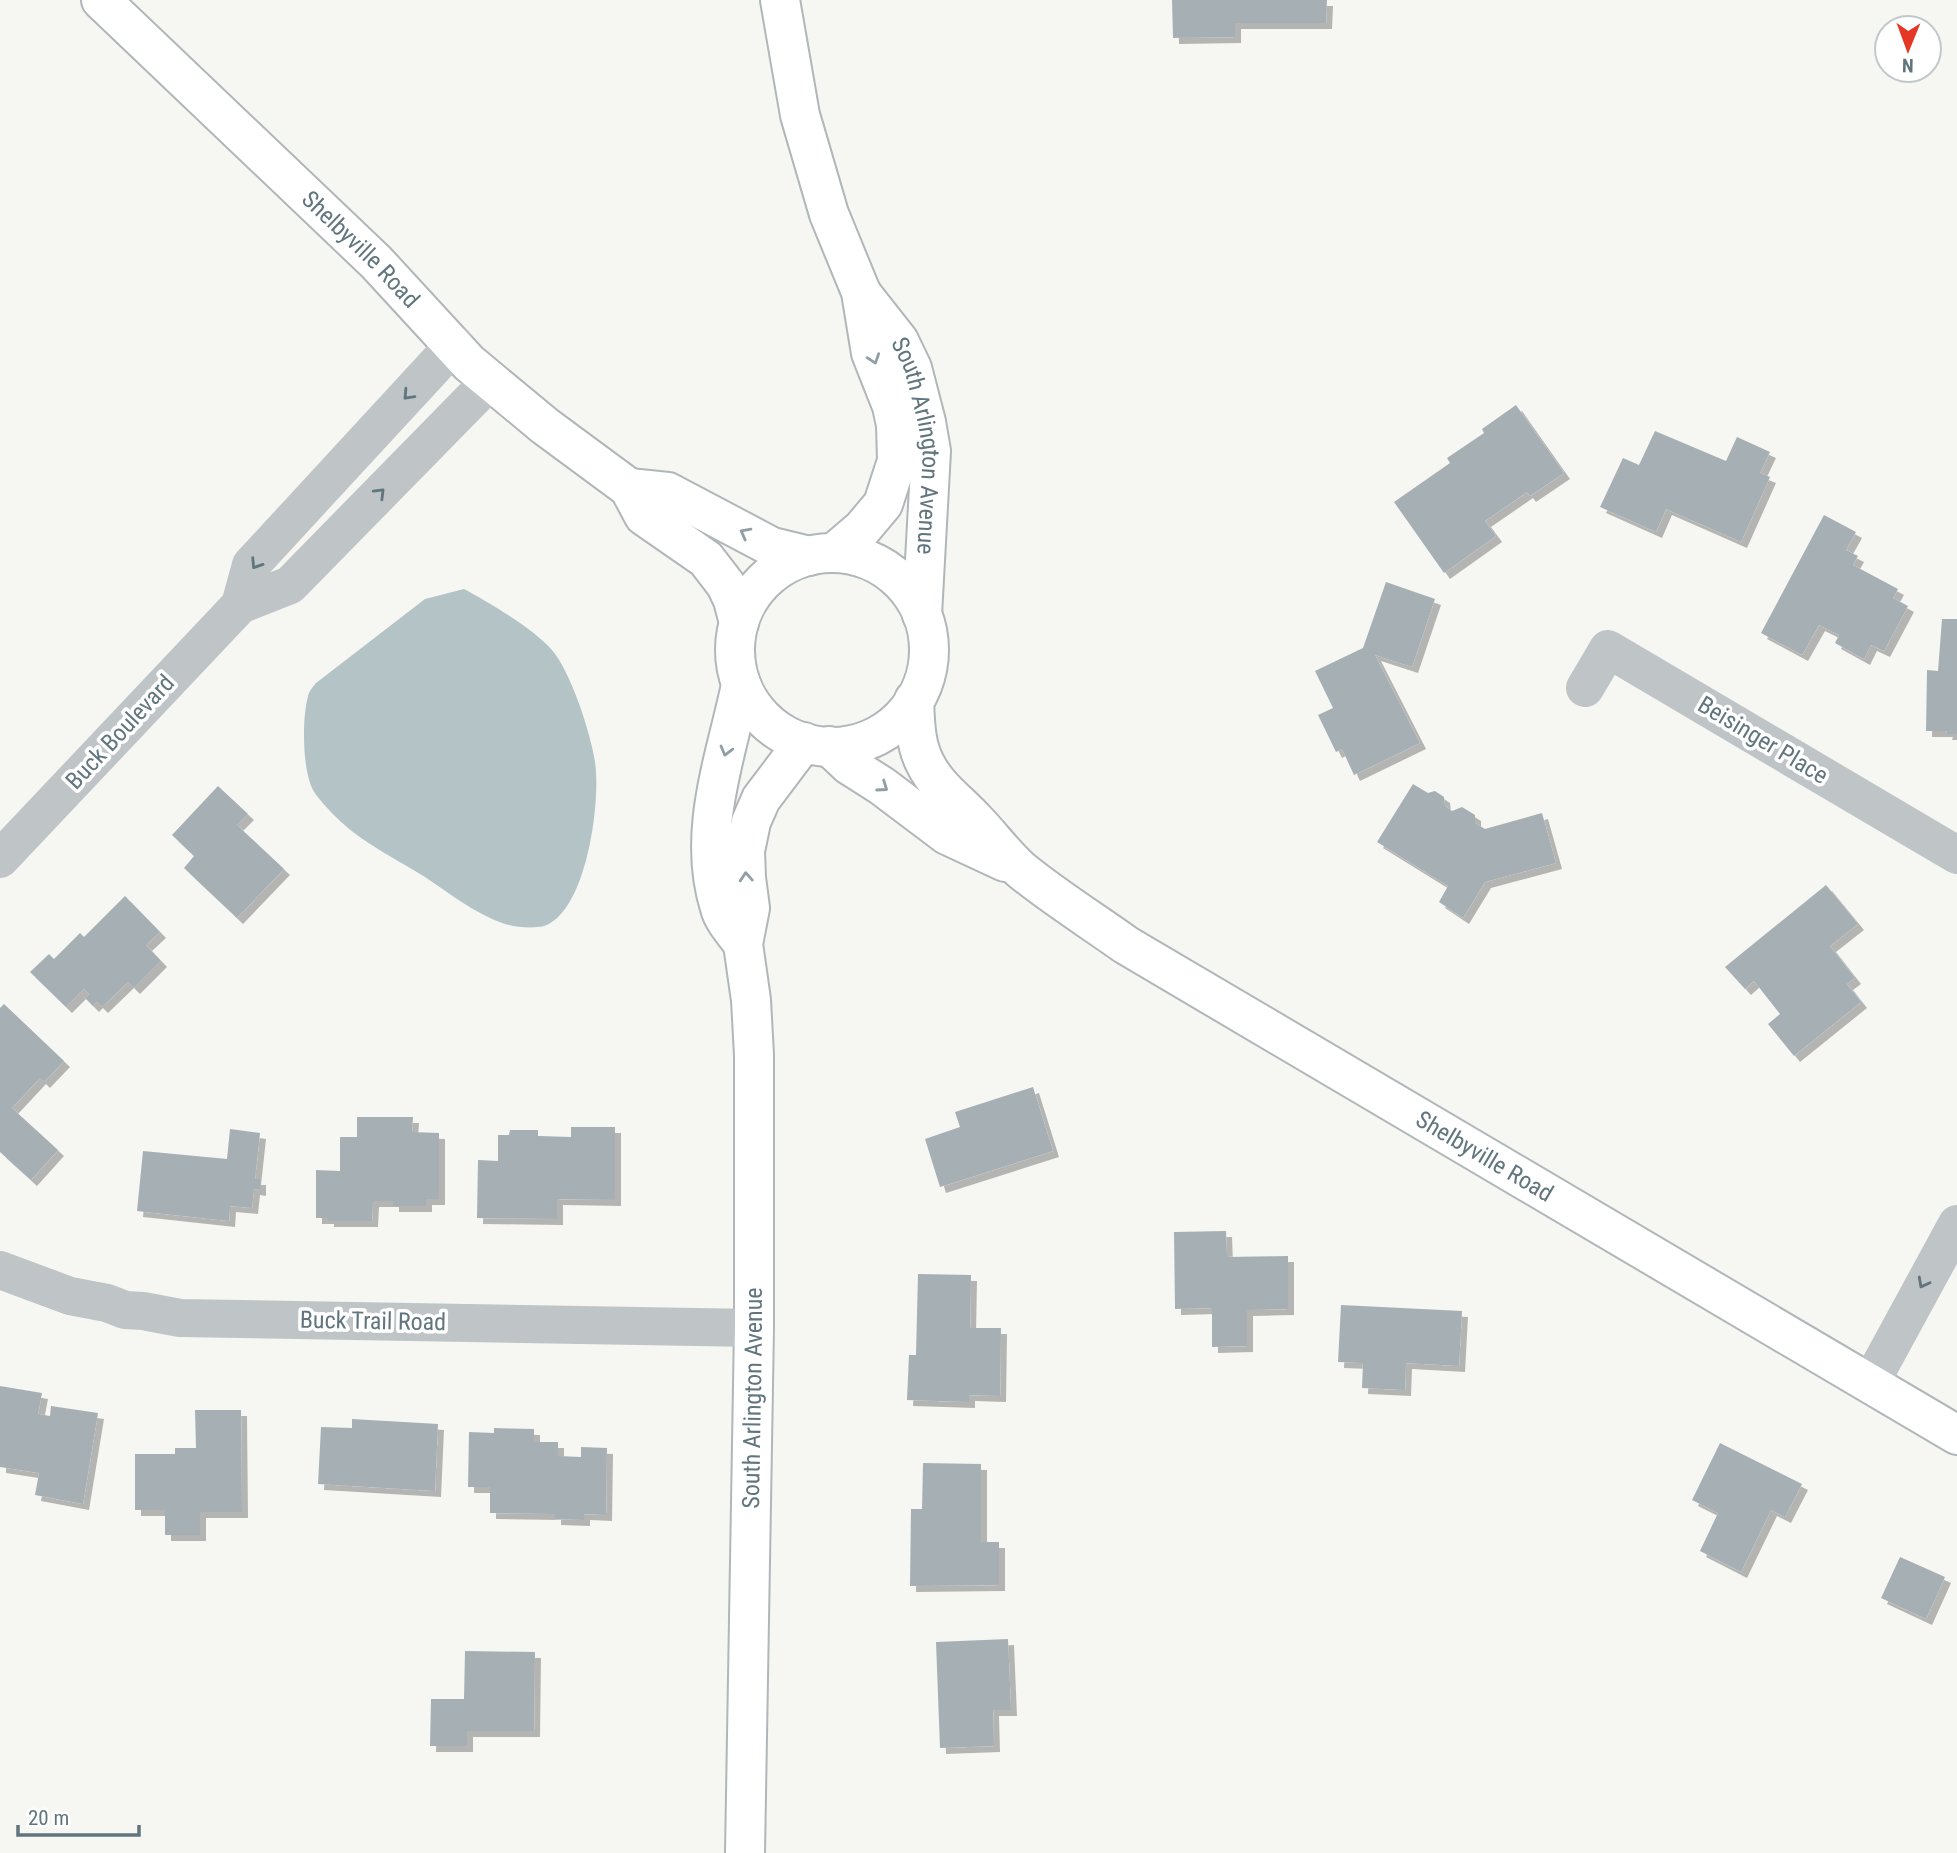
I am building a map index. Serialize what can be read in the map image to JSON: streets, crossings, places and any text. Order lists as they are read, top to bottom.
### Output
{
  "streets": {
    "main road": ["Shelbyville Road", "South Arlington Avenue"],
    "street": ["Buck Boulevard", "Beisinger Place", "Buck Trail Road"]
  },
  "crossings": [
    ["Shelbyville Road", "Buck Boulevard"],
    ["South Arlington Avenue", "Buck Trail Road"]
  ],
  "scale_bar": "20 m",
  "north": "bottom"
}
